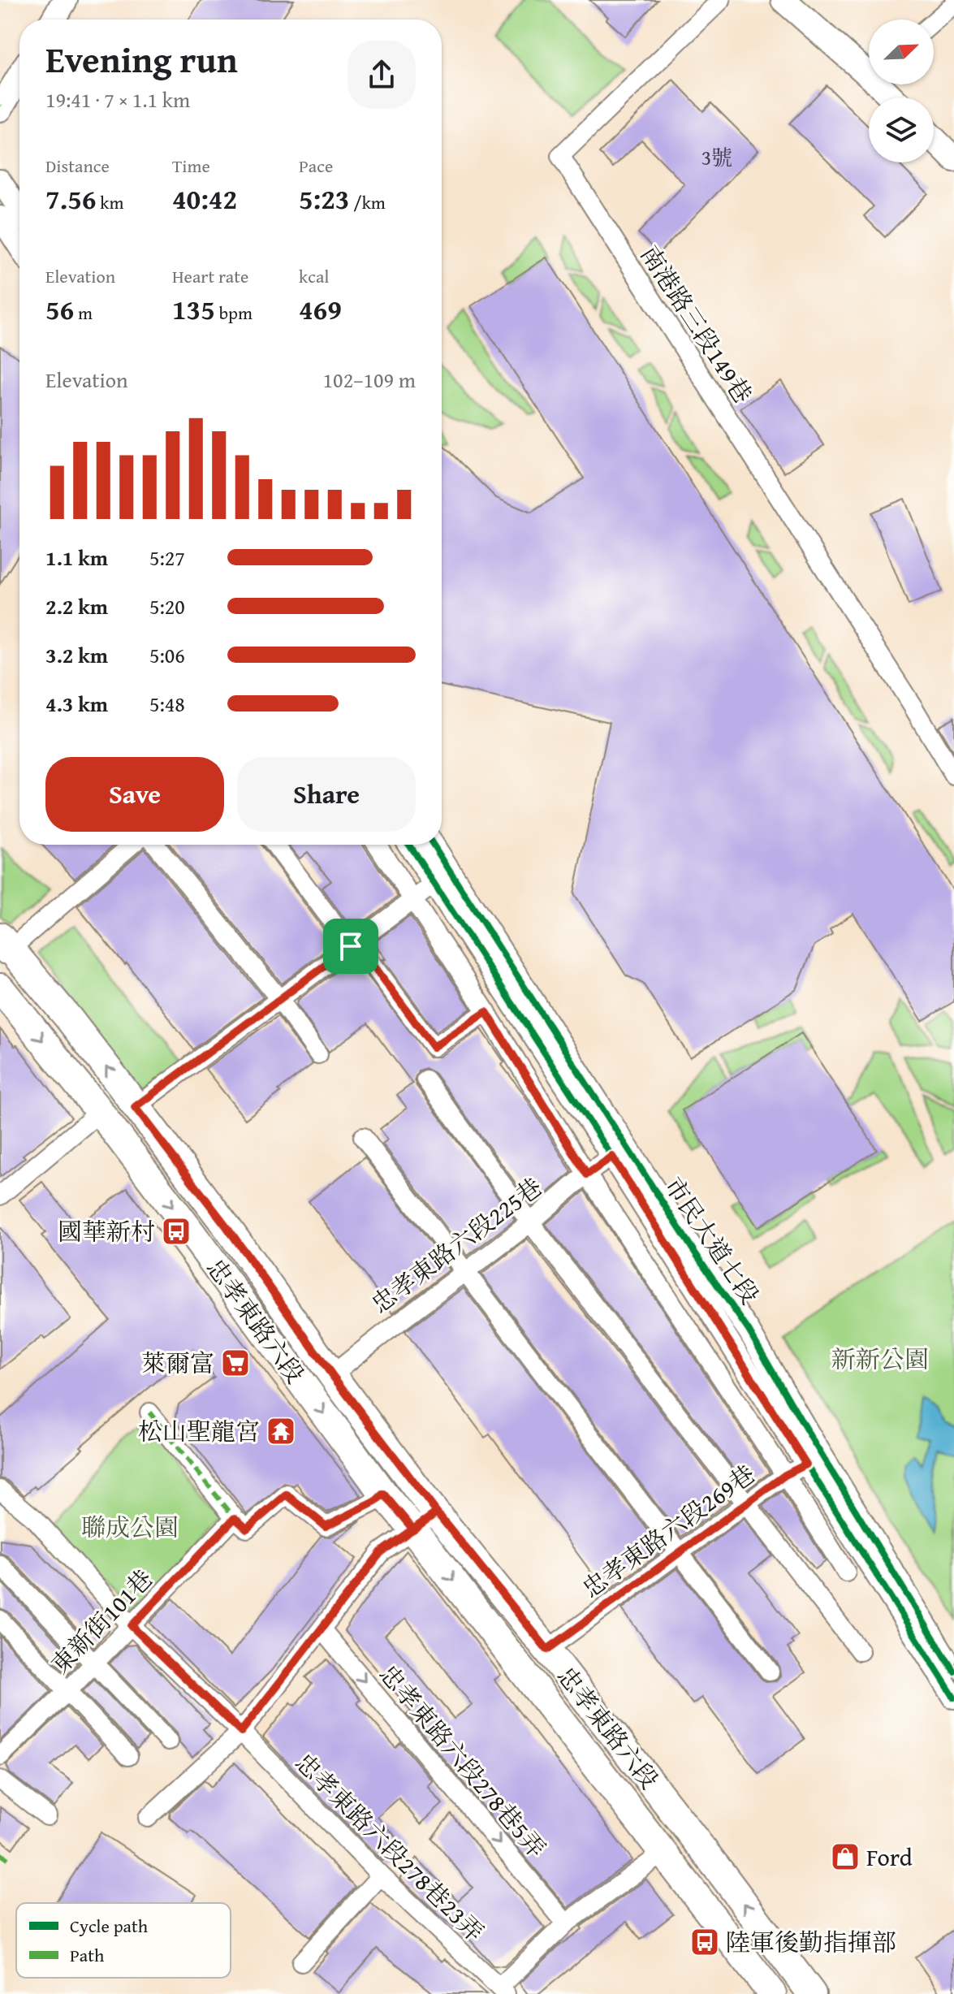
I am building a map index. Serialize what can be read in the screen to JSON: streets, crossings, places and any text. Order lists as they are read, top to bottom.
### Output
{
  "streets": {
    "main road": ["忠孝東路六段"],
    "street": [
      "南港路三段149巷",
      "市民大道七段",
      "忠孝東路六段225巷",
      "忠孝東路六段269巷",
      "東新街101巷",
      "忠孝東路六段278巷5弄",
      "忠孝東路六段278巷23弄"
    ]
  },
  "crossings": [
    ["市民大道七段", "忠孝東路六段225巷"],
    ["市民大道七段", "忠孝東路六段269巷"],
    ["忠孝東路六段225巷", "忠孝東路六段"],
    ["忠孝東路六段", "忠孝東路六段269巷"],
    ["東新街101巷", "忠孝東路六段278巷23弄"]
  ],
  "one_way": ["忠孝東路六段278巷5弄"],
  "parks": ["新新公園", "聯成公園"],
  "places": {
    "bus stop": ["國華新村", "陸軍後勤指揮部"],
    "supermarket": ["萊爾富"],
    "temple": ["松山聖龍宮"],
    "shop": ["Ford"]
  },
  "house_numbers": ["3號"],
  "legend": ["Cycle path", "Path"],
  "north": "top right",
  "page": {
    "heading": ["Evening run", "19:41 · 7 × 1.1 km"],
    "stats": [
      ["Distance", "7.56 km"],
      ["Time", "40:42"],
      ["Pace", "5:23 /km"],
      ["Elevation", "56 m"],
      ["Heart rate", "135 bpm"],
      ["kcal", "469"]
    ],
    "chart": ["Elevation", "102–109 m"],
    "list": [
      {
        "name": "1.1 km",
        "note": "5:27"
      },
      {
        "name": "2.2 km",
        "note": "5:20"
      },
      {
        "name": "3.2 km",
        "note": "5:06"
      },
      {
        "name": "4.3 km",
        "note": "5:48"
      }
    ],
    "buttons": ["Save", "Share"]
  }
}
